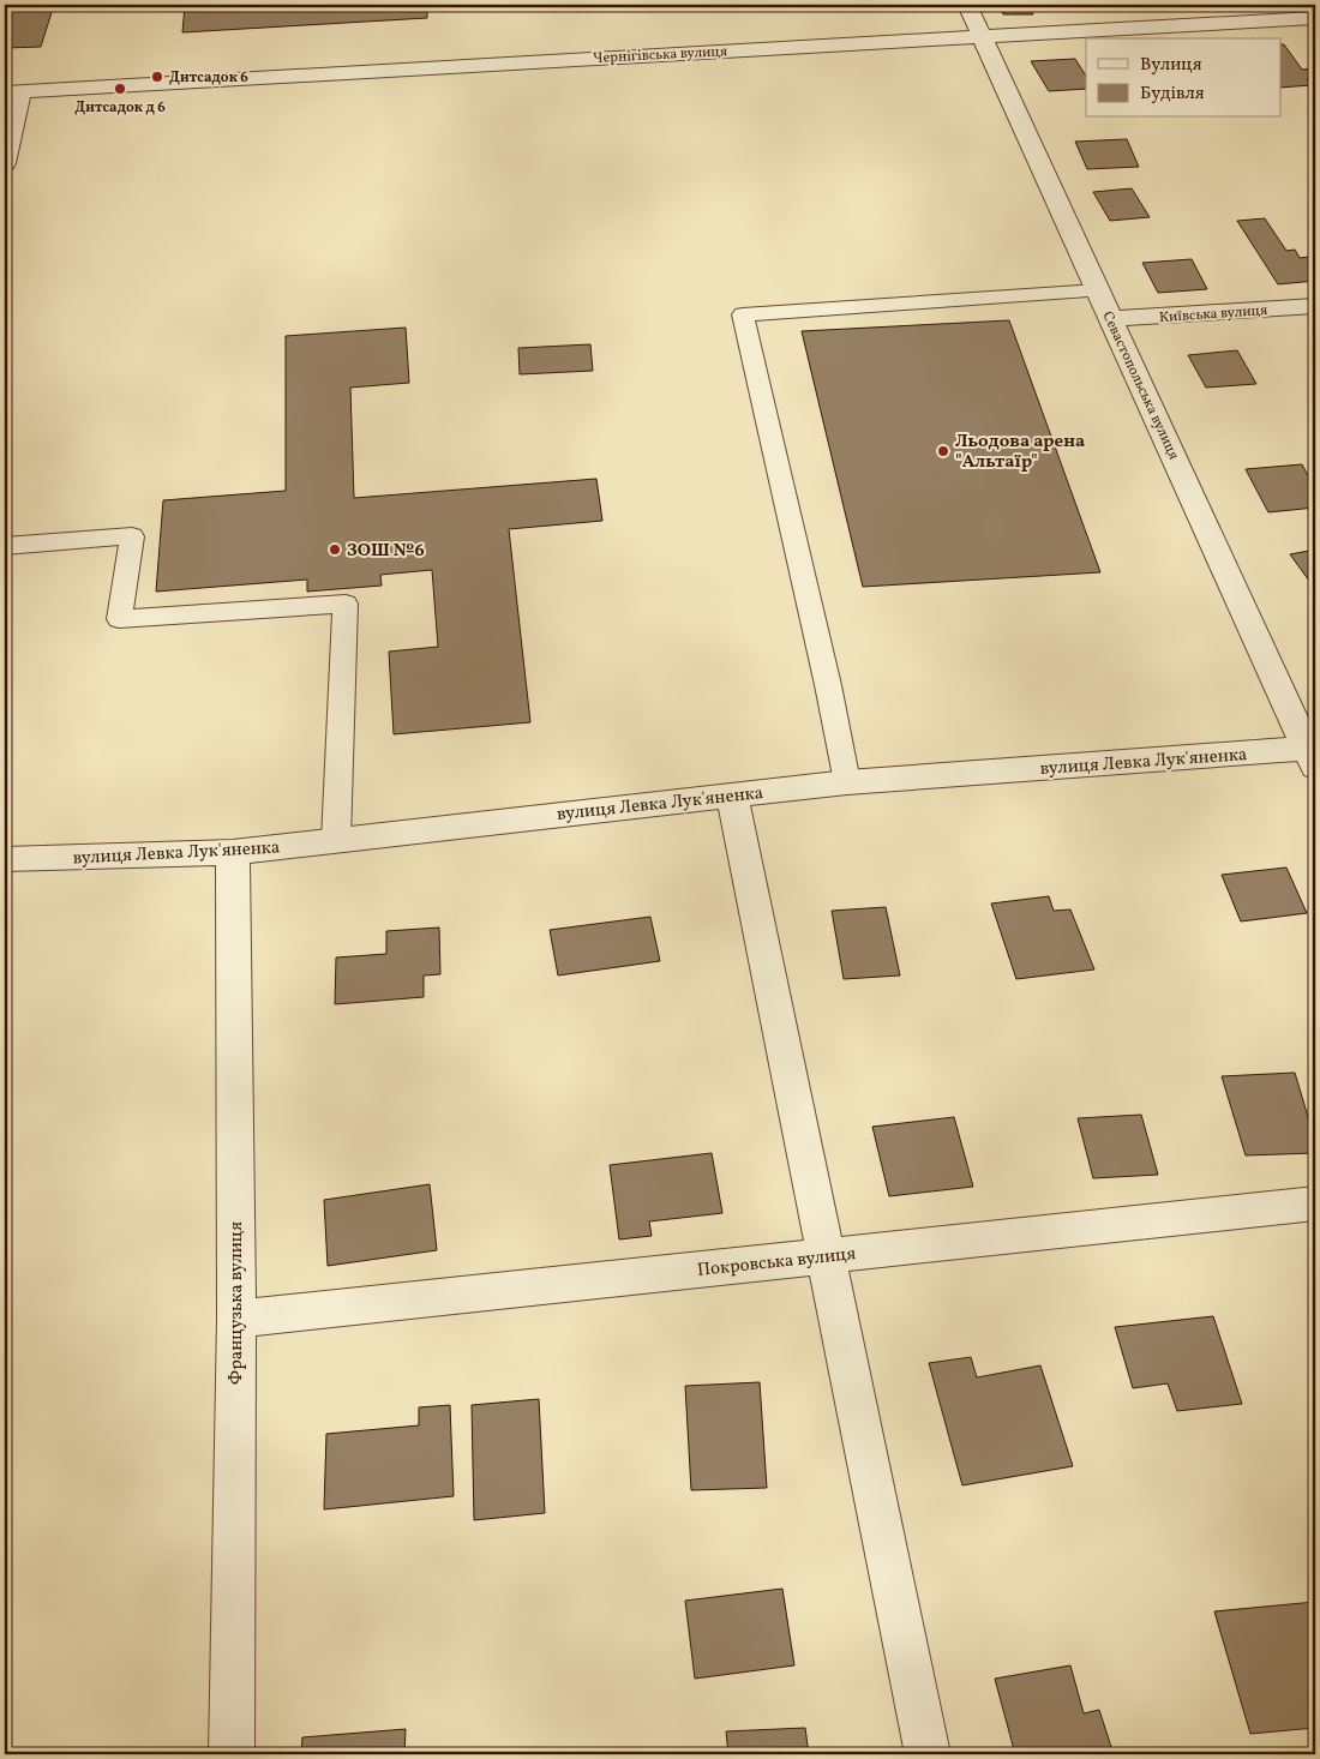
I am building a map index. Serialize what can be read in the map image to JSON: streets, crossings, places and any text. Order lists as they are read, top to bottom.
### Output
{
  "streets": {
    "street": [
      "Чернігівська вулиця",
      "Київська вулиця",
      "Севастопольська вулиця",
      "вулиця Левка Лук'яненка",
      "Покровська вулиця",
      "Французька вулиця"
    ]
  },
  "crossings": [
    ["Чернігівська вулиця", "Севастопольська вулиця"],
    ["Київська вулиця", "Севастопольська вулиця"],
    ["Севастопольська вулиця", "вулиця Левка Лук'яненка"],
    ["вулиця Левка Лук'яненка", "Французька вулиця"],
    ["Покровська вулиця", "Французька вулиця"]
  ],
  "places": [
    "Дитсадок 6",
    "Дитсадок д 6",
    "Льодова арена \"Альтаїр\"",
    "ЗОШ №6"
  ],
  "legend": ["Вулиця", "Будівля"]
}
